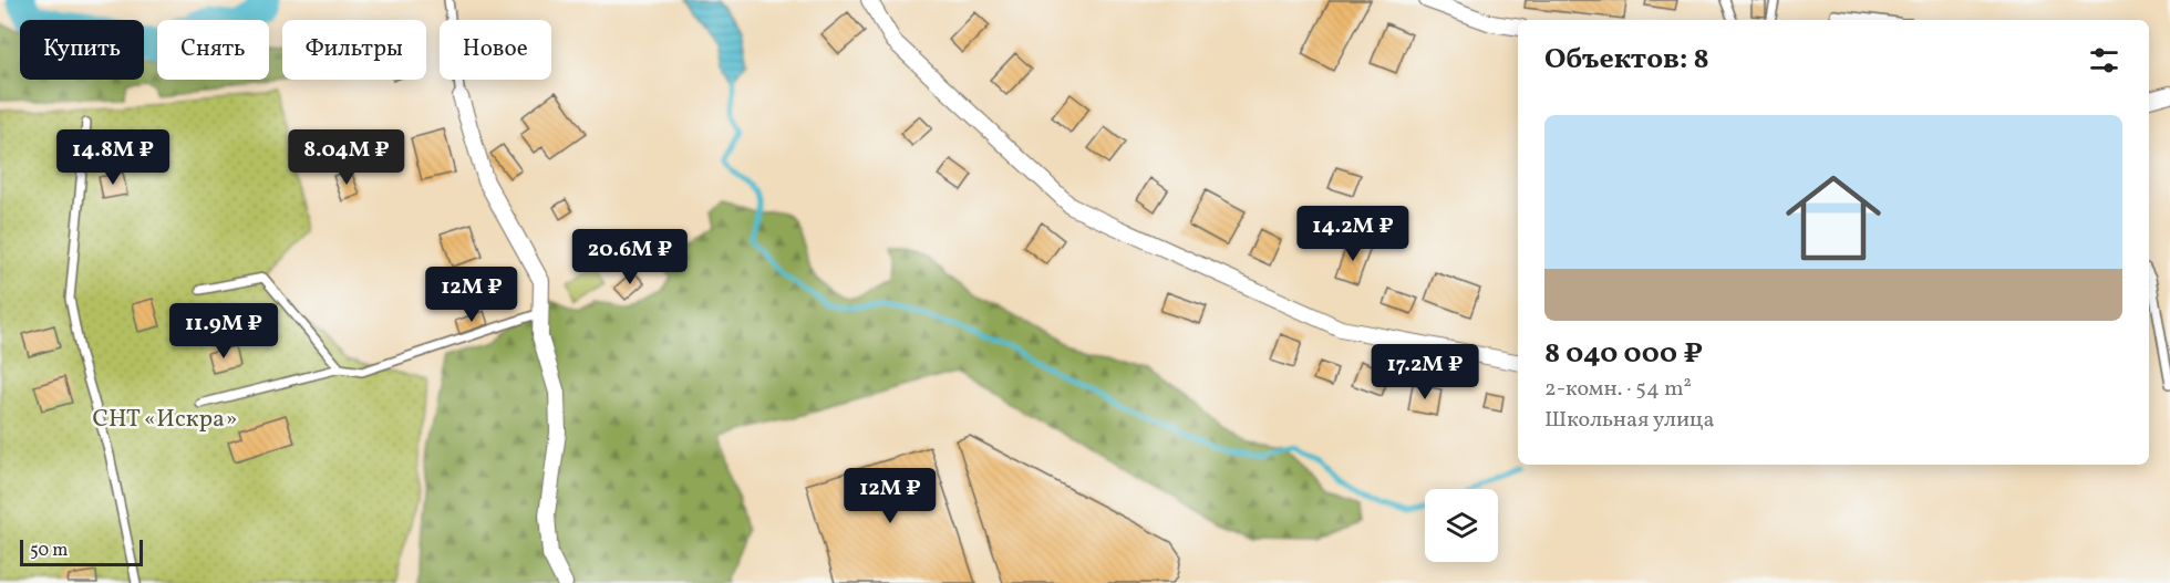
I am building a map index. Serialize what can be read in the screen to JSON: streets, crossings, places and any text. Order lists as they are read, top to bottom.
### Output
{
  "parks": ["СНТ «Искра»"],
  "scale_bar": "50 m",
  "page": {
    "chip": [
      "Купить",
      "Снять",
      "Фильтры",
      "Новое"
    ],
    "heading": "Объектов: 8",
    "list": [
      {
        "name": "8 040 000 ₽",
        "note": "2-комн. · 54 m² · Школьная улица"
      }
    ],
    "price": [
      "14.8M ₽",
      "8.04M ₽",
      "14.2M ₽",
      "20.6M ₽",
      "12M ₽",
      "11.9M ₽",
      "17.2M ₽",
      "12M ₽"
    ],
    "scale": "50 m"
  }
}
